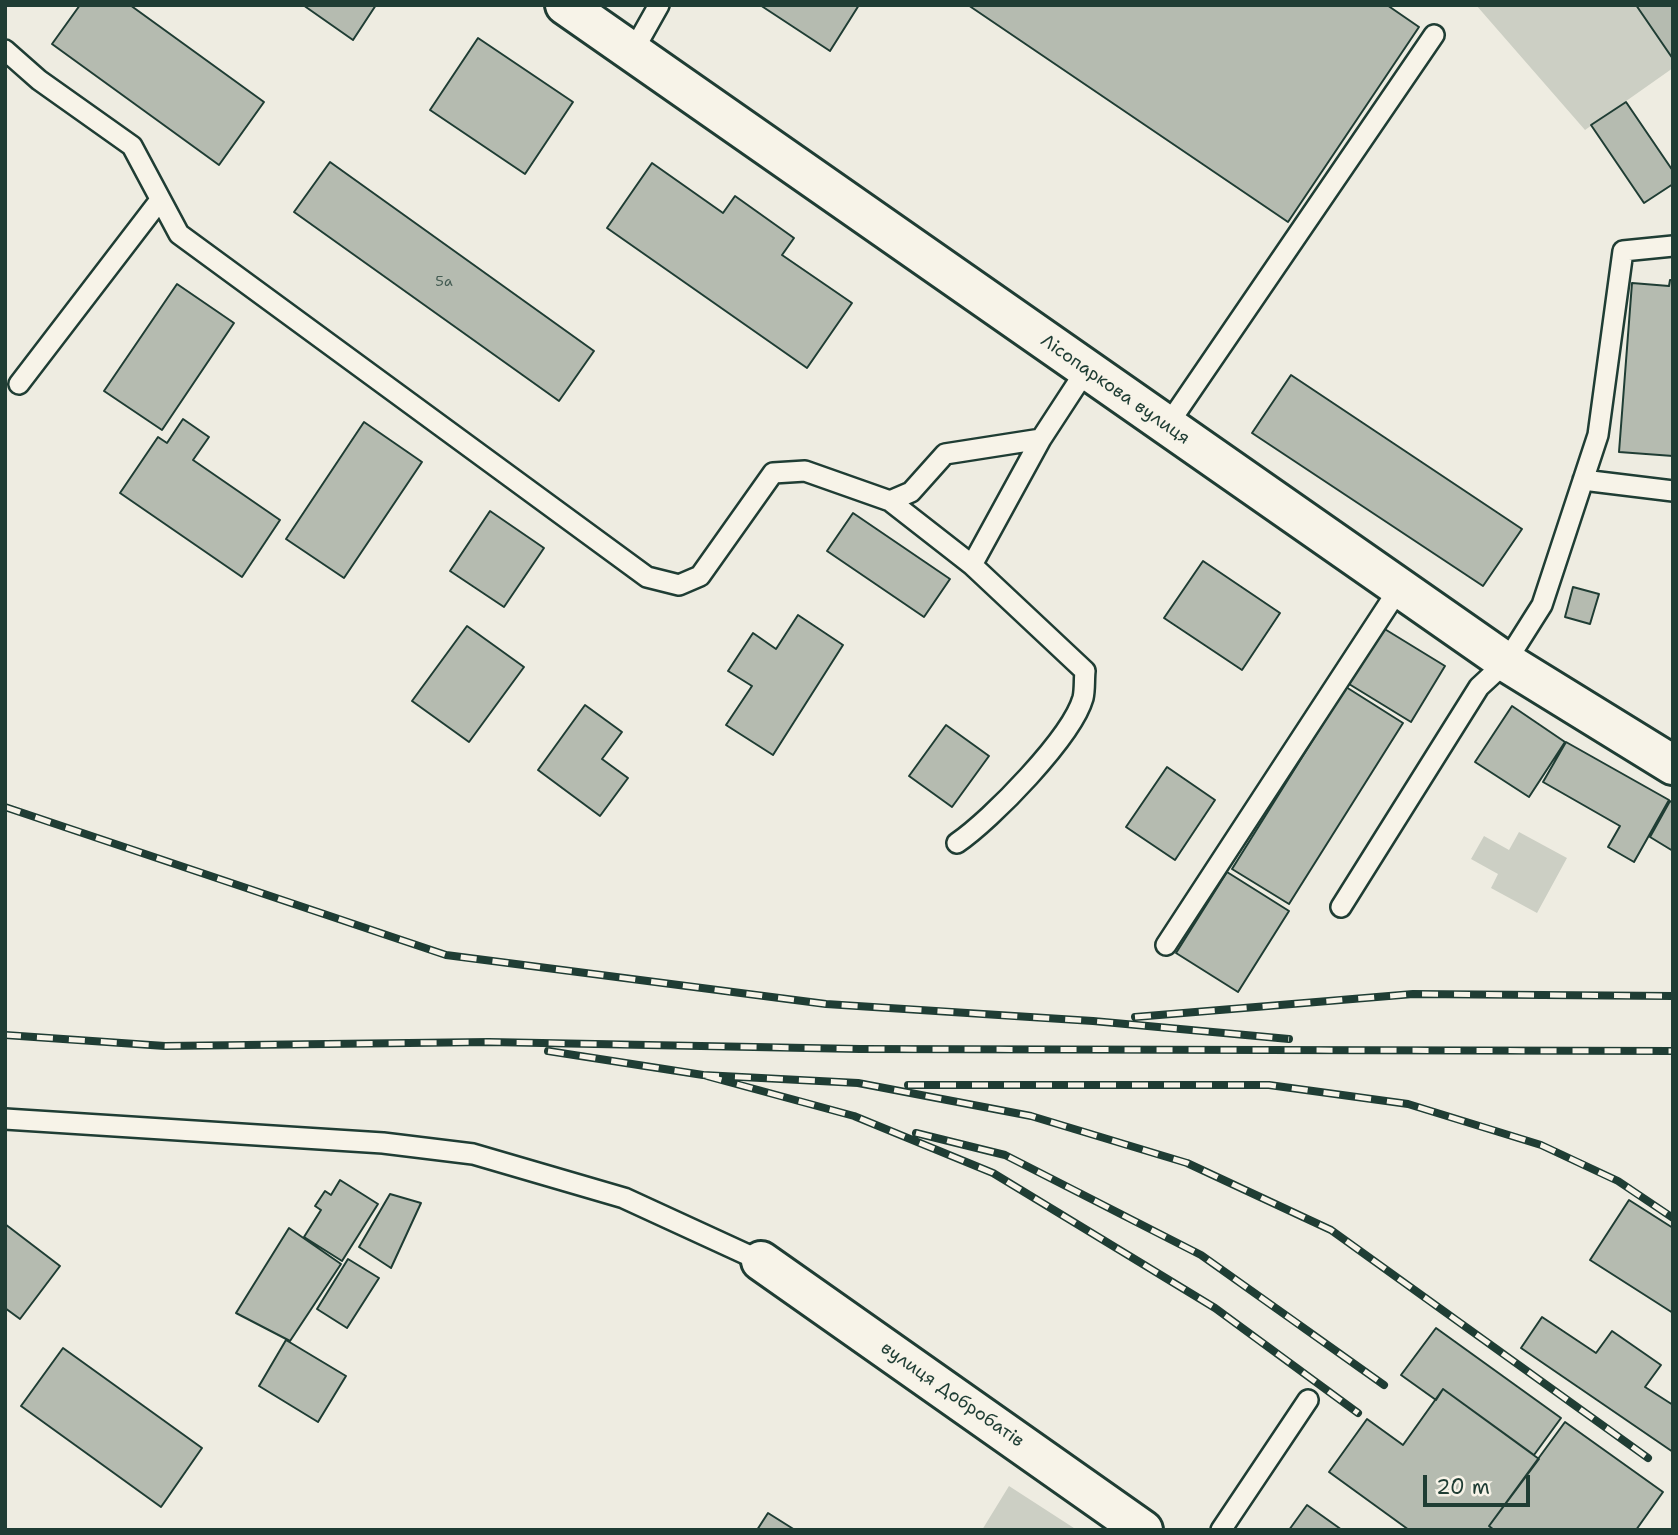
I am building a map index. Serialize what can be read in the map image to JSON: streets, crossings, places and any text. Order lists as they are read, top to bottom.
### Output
{
  "streets": {
    "street": ["Лісопаркова вулиця", "вулиця Добробатів"]
  },
  "house_numbers": ["5а"],
  "scale_bar": "20 m"
}
